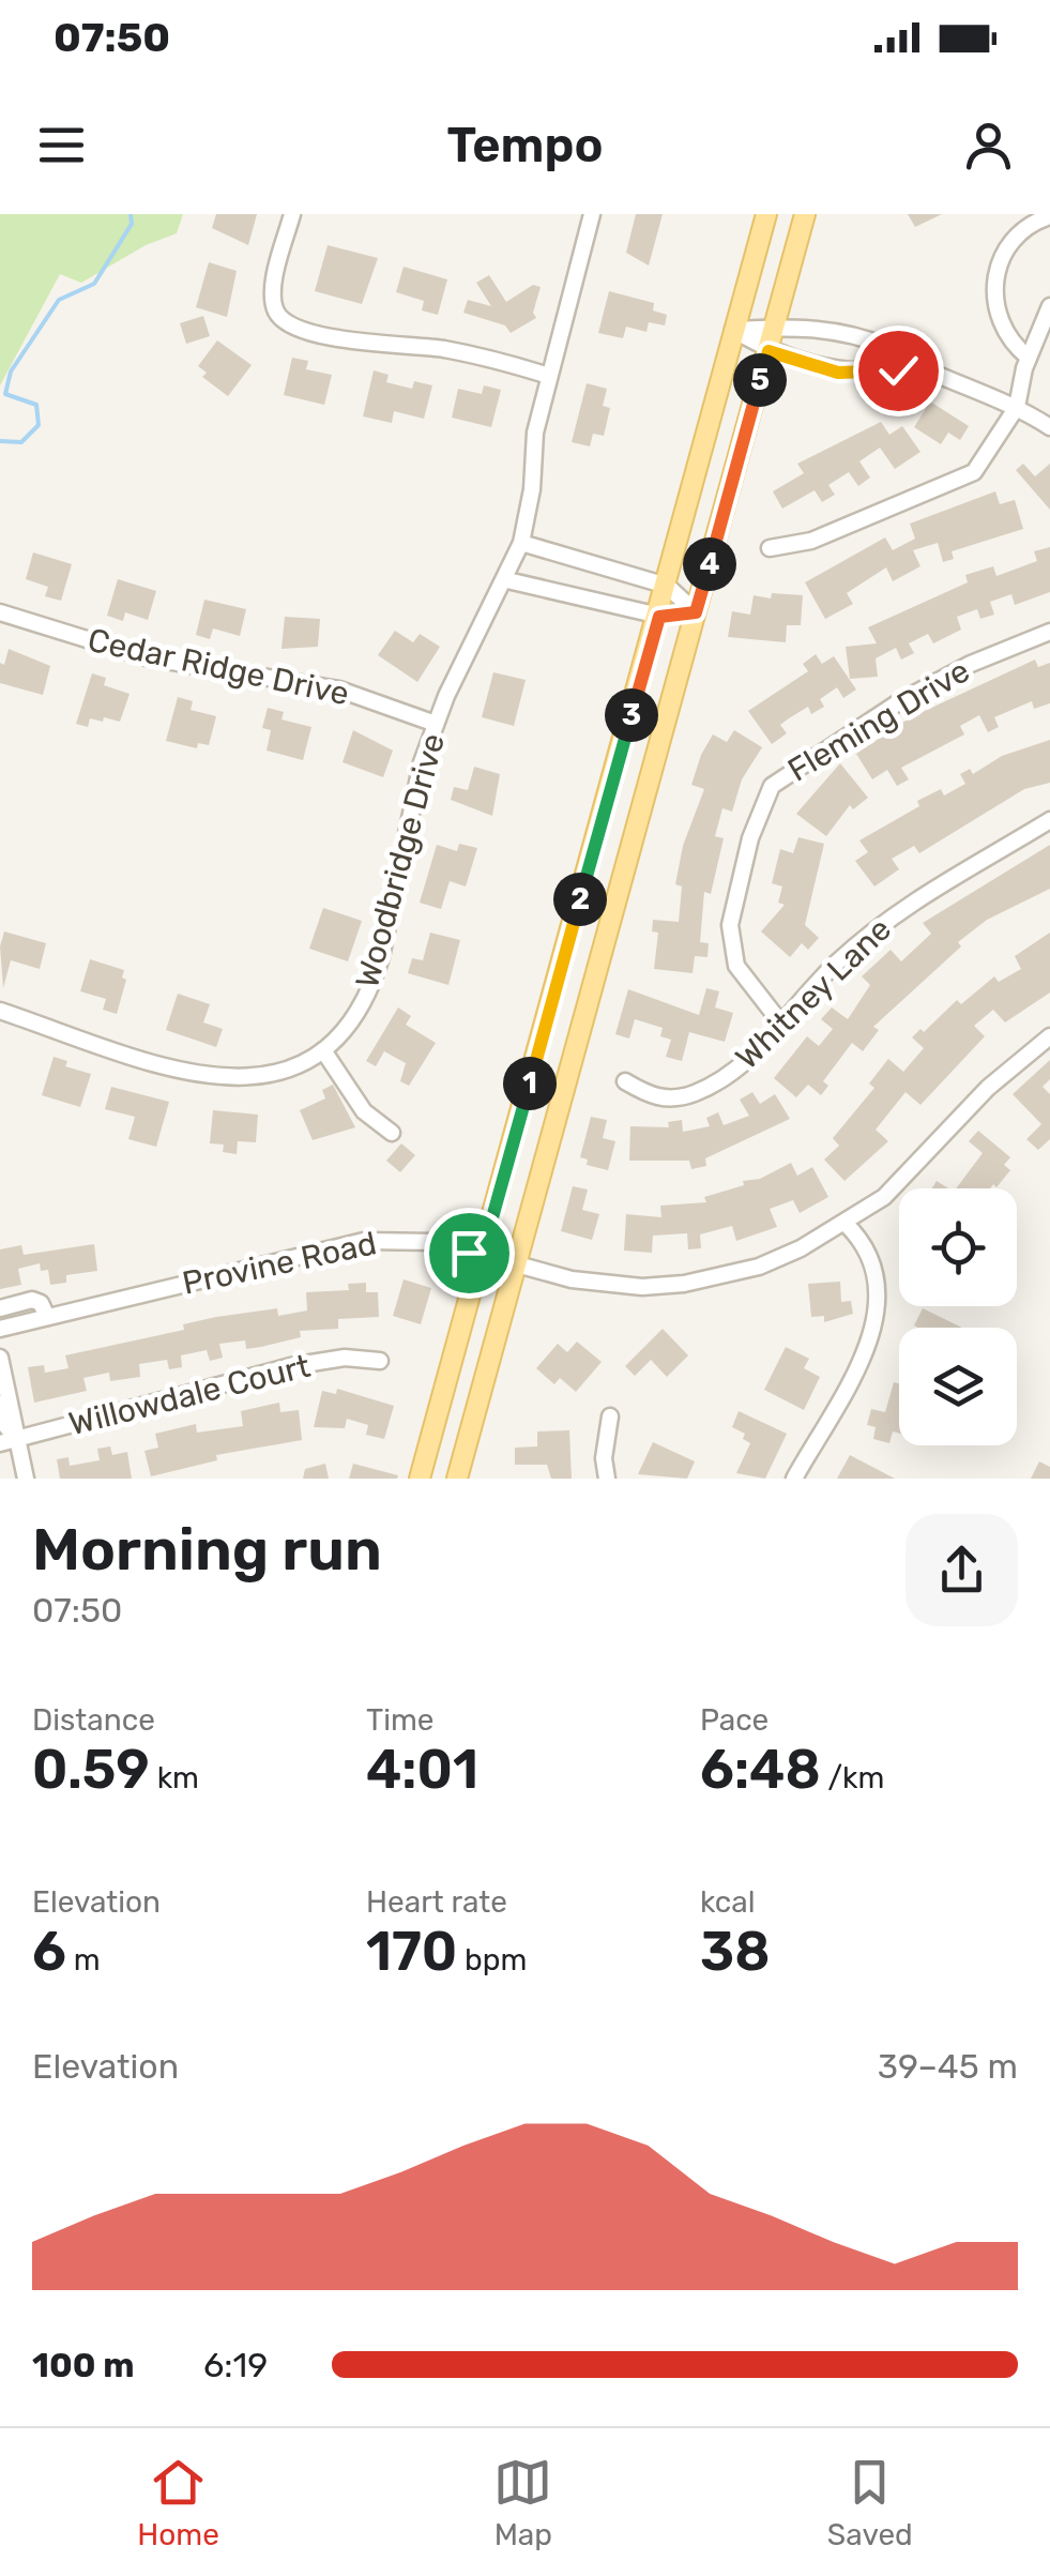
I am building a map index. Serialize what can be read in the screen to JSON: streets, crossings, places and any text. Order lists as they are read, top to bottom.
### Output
{
  "streets": {
    "street": [
      "Cedar Ridge Drive",
      "Fleming Drive",
      "Woodbridge Drive",
      "Whitney Lane",
      "Provine Road",
      "Willowdale Court"
    ]
  },
  "crossings": [
    ["Cedar Ridge Drive", "Woodbridge Drive"],
    ["Fleming Drive", "Whitney Lane"]
  ],
  "page": {
    "status": "07:50",
    "header": "Tempo",
    "pins": [
      "5",
      "4",
      "3",
      "2",
      "1"
    ],
    "heading": ["Morning run", "07:50"],
    "stats": [
      ["Distance", "0.59 km"],
      ["Time", "4:01"],
      ["Pace", "6:48 /km"],
      ["Elevation", "6 m"],
      ["Heart rate", "170 bpm"],
      ["kcal", "38"]
    ],
    "chart": ["Elevation", "39–45 m"],
    "list": [
      {
        "name": "100 m",
        "note": "6:19"
      }
    ],
    "tabs": ["Home", "Map", "Saved"]
  }
}
